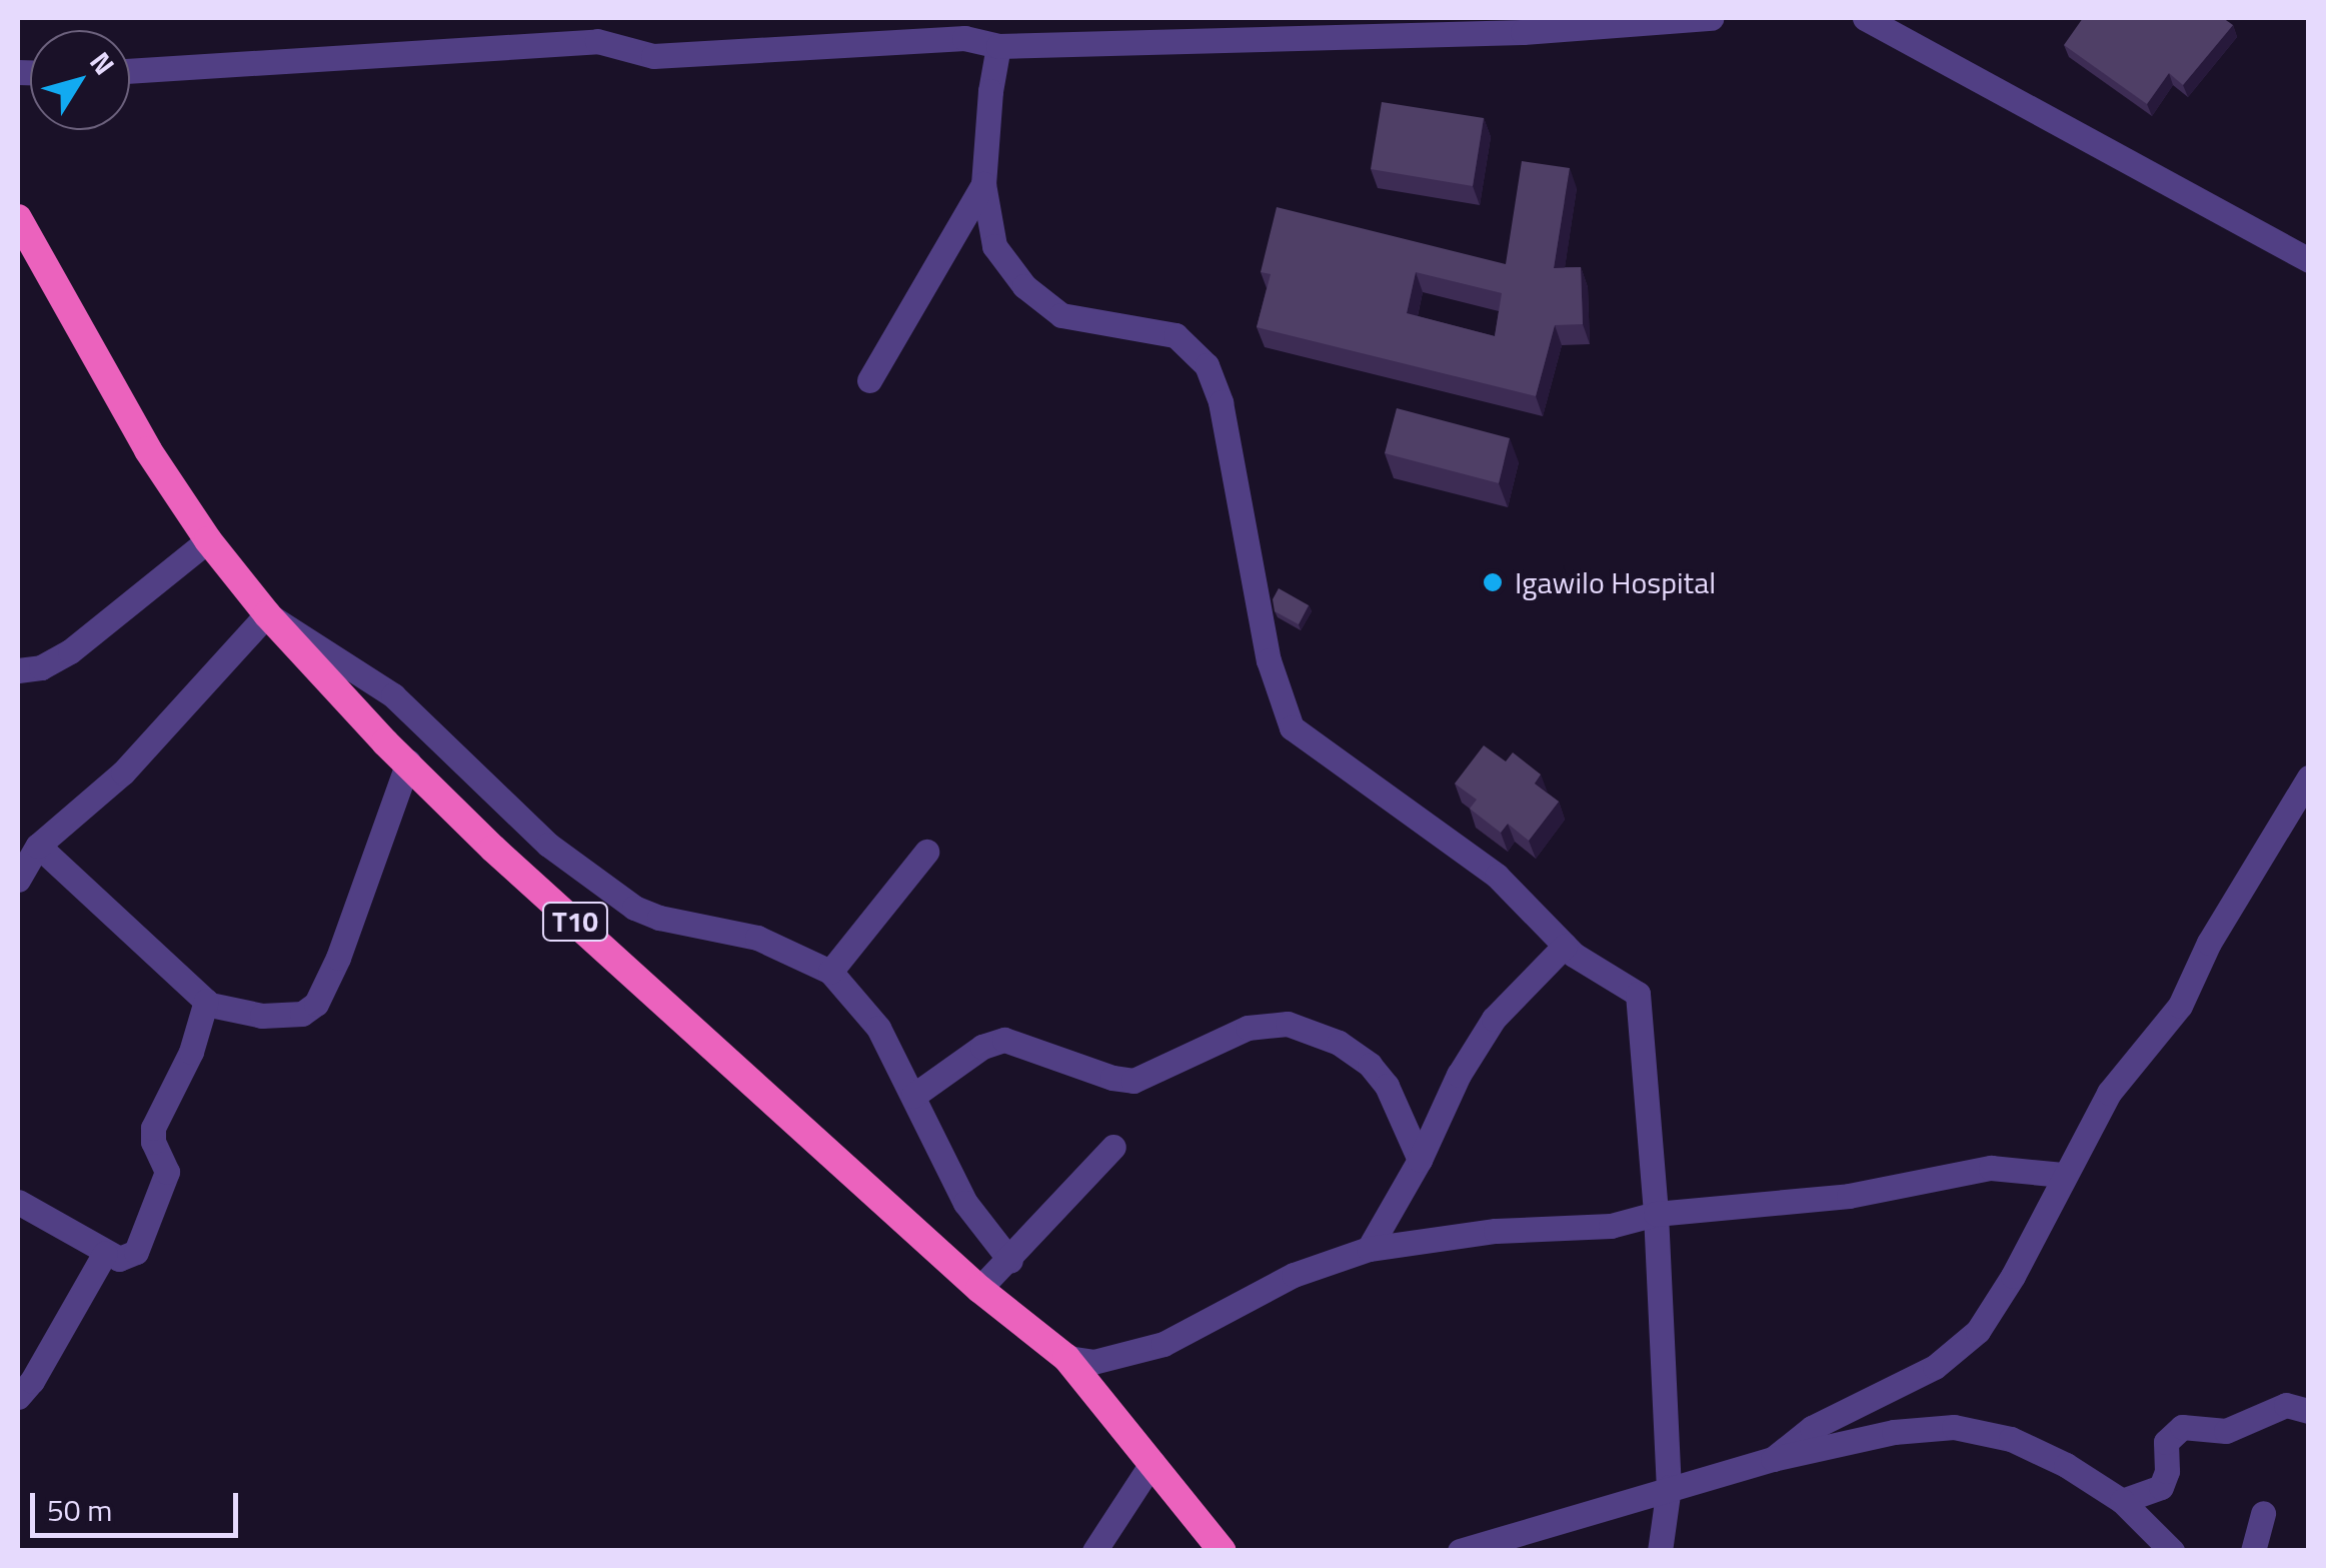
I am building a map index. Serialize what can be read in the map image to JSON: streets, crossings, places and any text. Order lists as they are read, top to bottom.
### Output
{
  "streets": {
    "highway": ["T10"]
  },
  "places": ["Igawilo Hospital"],
  "scale_bar": "50 m",
  "north": "top right"
}
